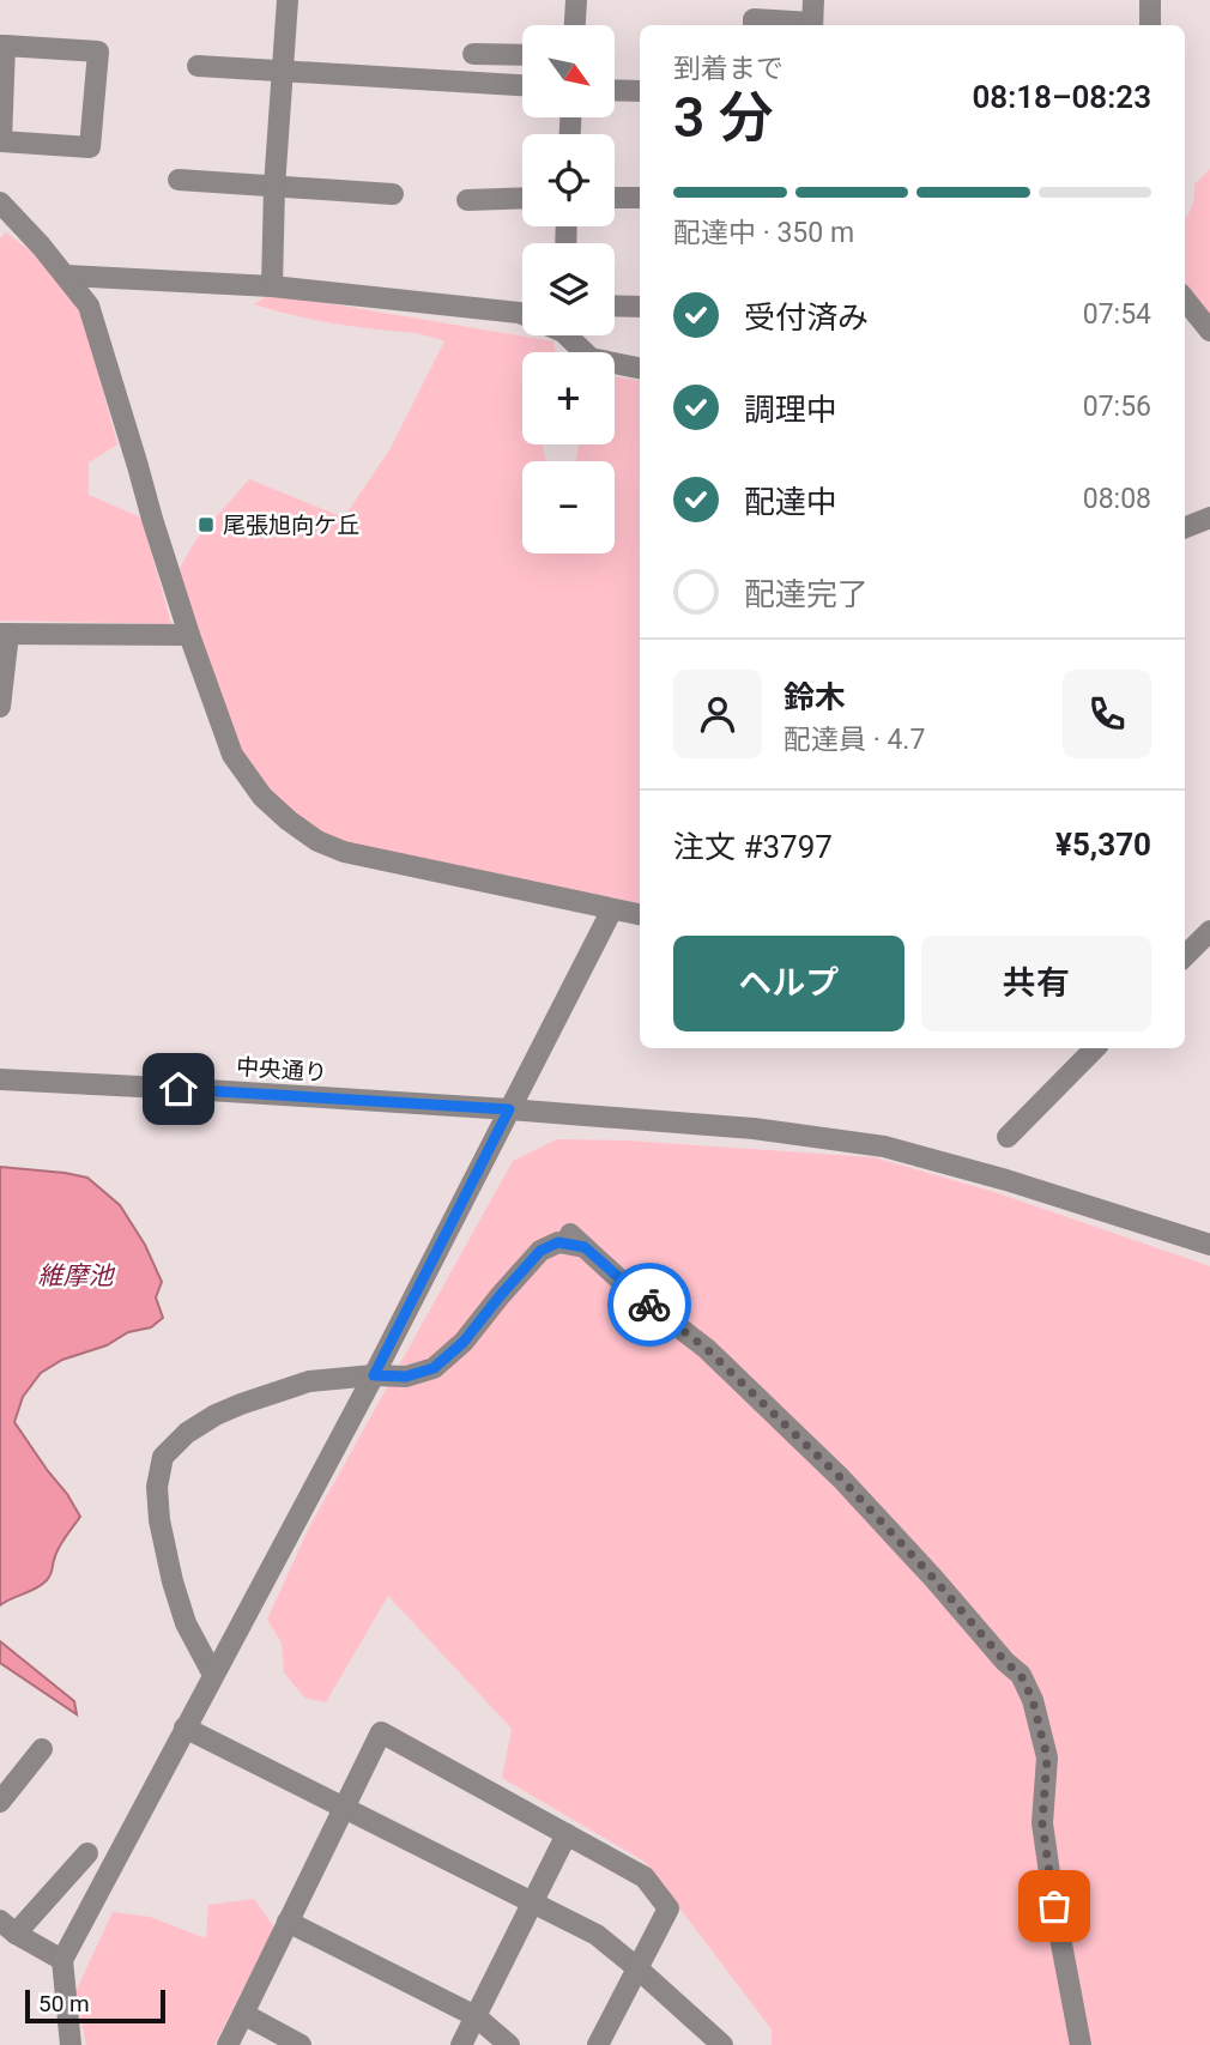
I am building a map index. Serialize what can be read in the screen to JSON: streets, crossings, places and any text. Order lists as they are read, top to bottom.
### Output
{
  "streets": {
    "street": ["中央通り"]
  },
  "water": ["維摩池"],
  "places": {
    "transit": ["尾張旭向ケ丘"]
  },
  "scale_bar": "50 m",
  "north": "bottom right",
  "page": {
    "map_buttons": ["+", "−"],
    "heading": ["3 分", "到着まで", "08:18–08:23"],
    "panel": [
      "鈴木",
      "配達員 · 4.7",
      "注文 #3797",
      "¥5,370"
    ],
    "bar": "配達中 · 350 m",
    "list": [
      ["受付済み", "07:54"],
      ["調理中", "07:56"],
      ["配達中", "08:08"],
      "配達完了"
    ],
    "buttons": ["ヘルプ", "共有"],
    "scale": "50 m"
  }
}
